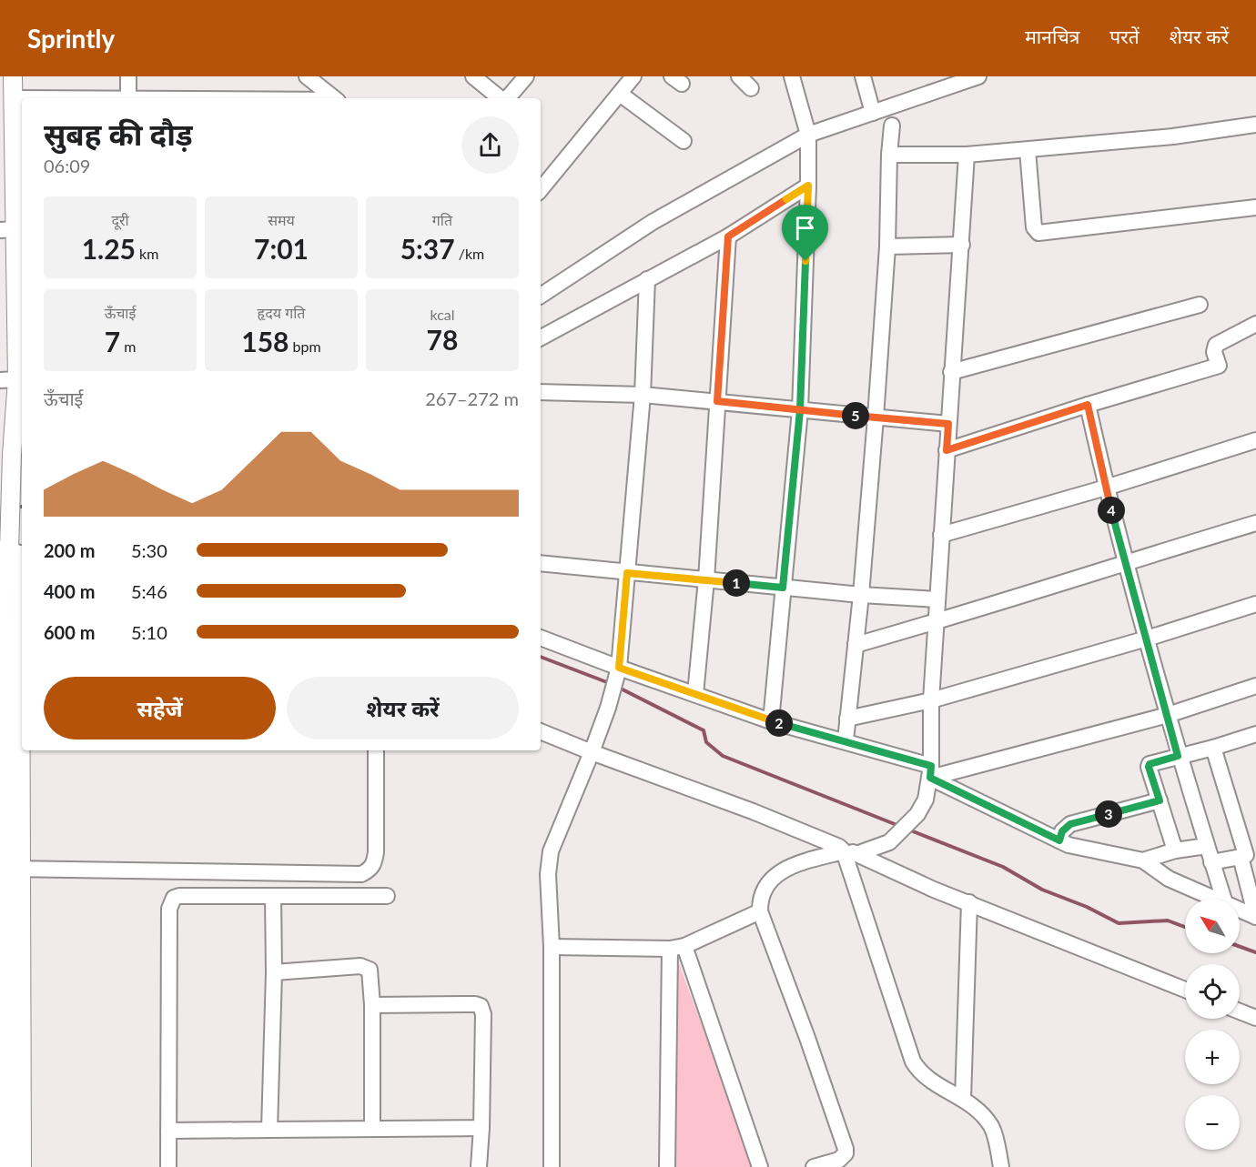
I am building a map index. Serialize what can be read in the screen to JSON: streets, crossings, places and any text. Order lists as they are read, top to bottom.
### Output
{
  "north": "top left",
  "page": {
    "header": "Sprintly",
    "nav": ["मानचित्र", "परतें", "शेयर करें"],
    "heading": ["सुबह की दौड़", "06:09"],
    "stats": [
      ["दूरी", "1.25 km"],
      ["समय", "7:01"],
      ["गति", "5:37 /km"],
      ["ऊँचाई", "7 m"],
      ["हृदय गति", "158 bpm"],
      ["kcal", "78"]
    ],
    "chart": ["ऊँचाई", "267–272 m"],
    "pins": [
      "5",
      "4",
      "1",
      "2",
      "3"
    ],
    "list": [
      {
        "name": "200 m",
        "note": "5:30"
      },
      {
        "name": "400 m",
        "note": "5:46"
      },
      {
        "name": "600 m",
        "note": "5:10"
      }
    ],
    "buttons": ["सहेजें", "शेयर करें"],
    "map_buttons": ["+", "−"]
  }
}
